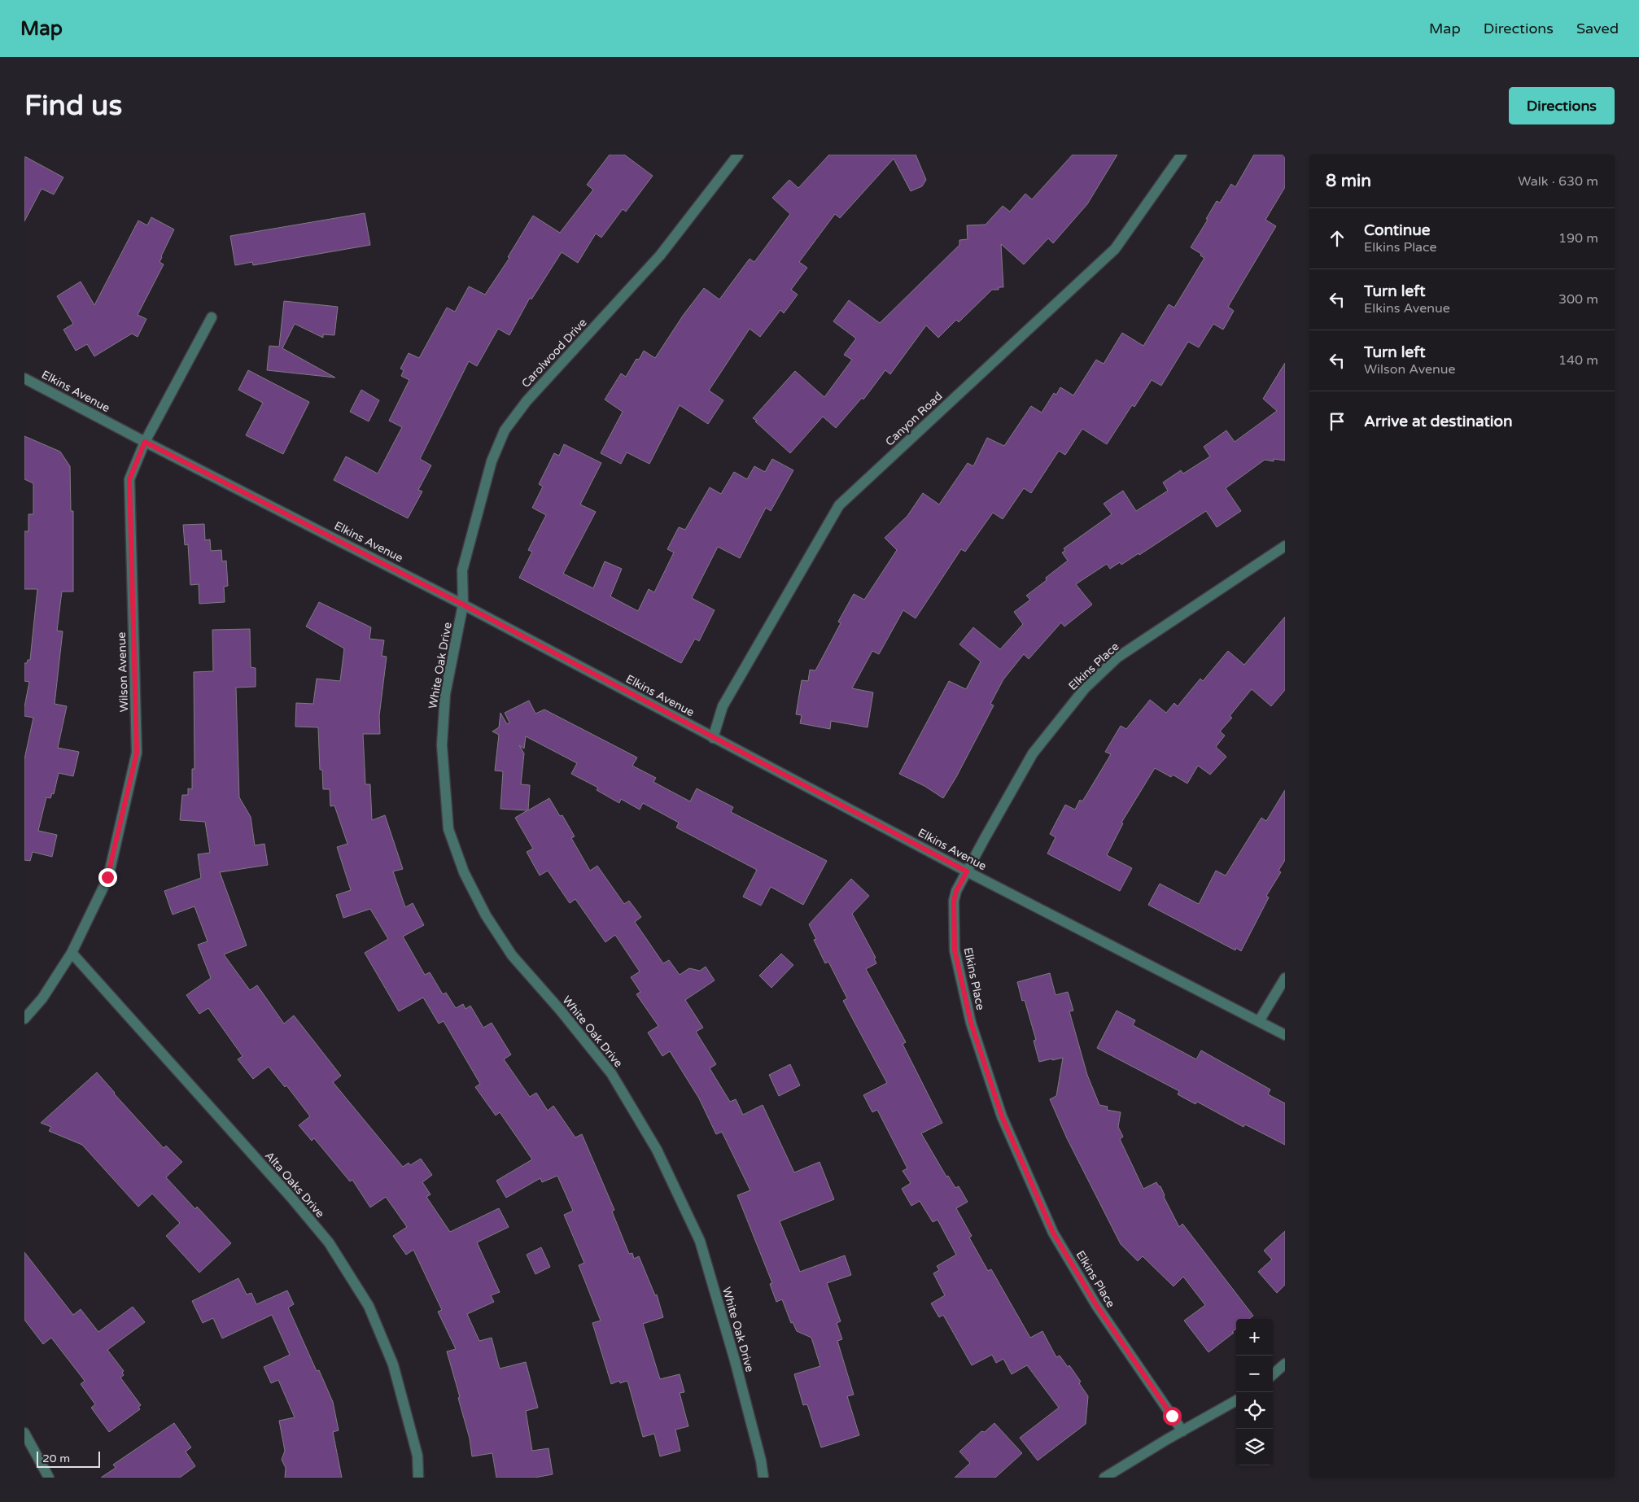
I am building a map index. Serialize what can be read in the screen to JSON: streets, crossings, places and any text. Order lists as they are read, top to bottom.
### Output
{
  "streets": {
    "street": [
      "Carolwood Drive",
      "Elkins Avenue",
      "Canyon Road",
      "White Oak Drive",
      "Elkins Place",
      "Wilson Avenue",
      "Alta Oaks Drive"
    ]
  },
  "crossings": [
    ["Carolwood Drive", "Elkins Avenue"],
    ["Carolwood Drive", "White Oak Drive"],
    ["Elkins Avenue", "Canyon Road"],
    ["Elkins Avenue", "White Oak Drive"],
    ["Elkins Avenue", "Elkins Place"],
    ["Elkins Avenue", "Wilson Avenue"],
    ["Wilson Avenue", "Alta Oaks Drive"]
  ],
  "scale_bar": "20 m",
  "page": {
    "header": "Map",
    "nav": ["Map", "Directions", "Saved"],
    "buttons": "Directions",
    "title": "Find us",
    "heading": ["8 min", "Walk · 630 m"],
    "list": [
      ["Continue", "Elkins Place", "190 m"],
      ["Turn left", "Elkins Avenue", "300 m"],
      ["Turn left", "Wilson Avenue", "140 m"],
      "Arrive at destination"
    ],
    "map_buttons": ["+", "−"],
    "scale": "20 m"
  }
}
